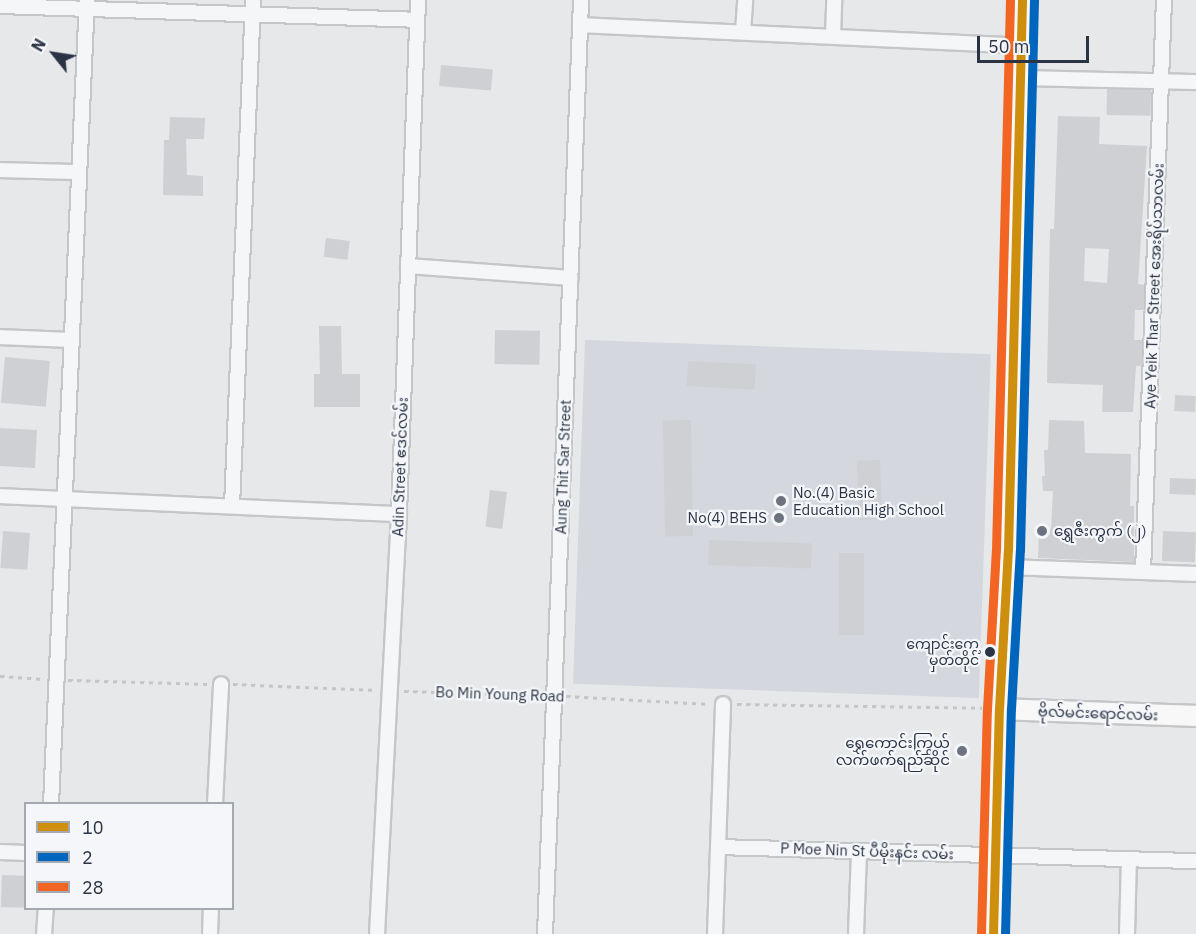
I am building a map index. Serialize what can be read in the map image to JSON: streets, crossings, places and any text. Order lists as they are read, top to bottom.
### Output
{
  "streets": {
    "street": [
      "Aye Yeik Thar Street အေးရိပ်သာလမ်း",
      "Adin Street ဧဒင်လမ်း",
      "Aung Thit Sar Street",
      "ဗိုလ်မင်းရောင်လမ်း",
      "P Moe Nin St ပီမိုးနင်း လမ်း"
    ],
    "path": ["Bo Min Young Road"]
  },
  "crossings": [
    ["Adin Street ဧဒင်လမ်း", "Bo Min Young Road"],
    ["Aung Thit Sar Street", "Bo Min Young Road"],
    ["Bo Min Young Road", "ဗိုလ်မင်းရောင်လမ်း"]
  ],
  "places": [
    "No.(4) Basic Education High School",
    "No(4) BEHS",
    "ရွှေဇီးကွက် (၂)",
    "ကျောင်းကွေ့ မှတ်တိုင်",
    "ရွှေကောင်းကြွယ် လက်ဖက်ရည်ဆိုင်"
  ],
  "lines": ["transit line 10", "transit line 2", "transit line 28"],
  "legend": ["10", "2", "28"],
  "scale_bar": "50 m",
  "north": "top left"
}
